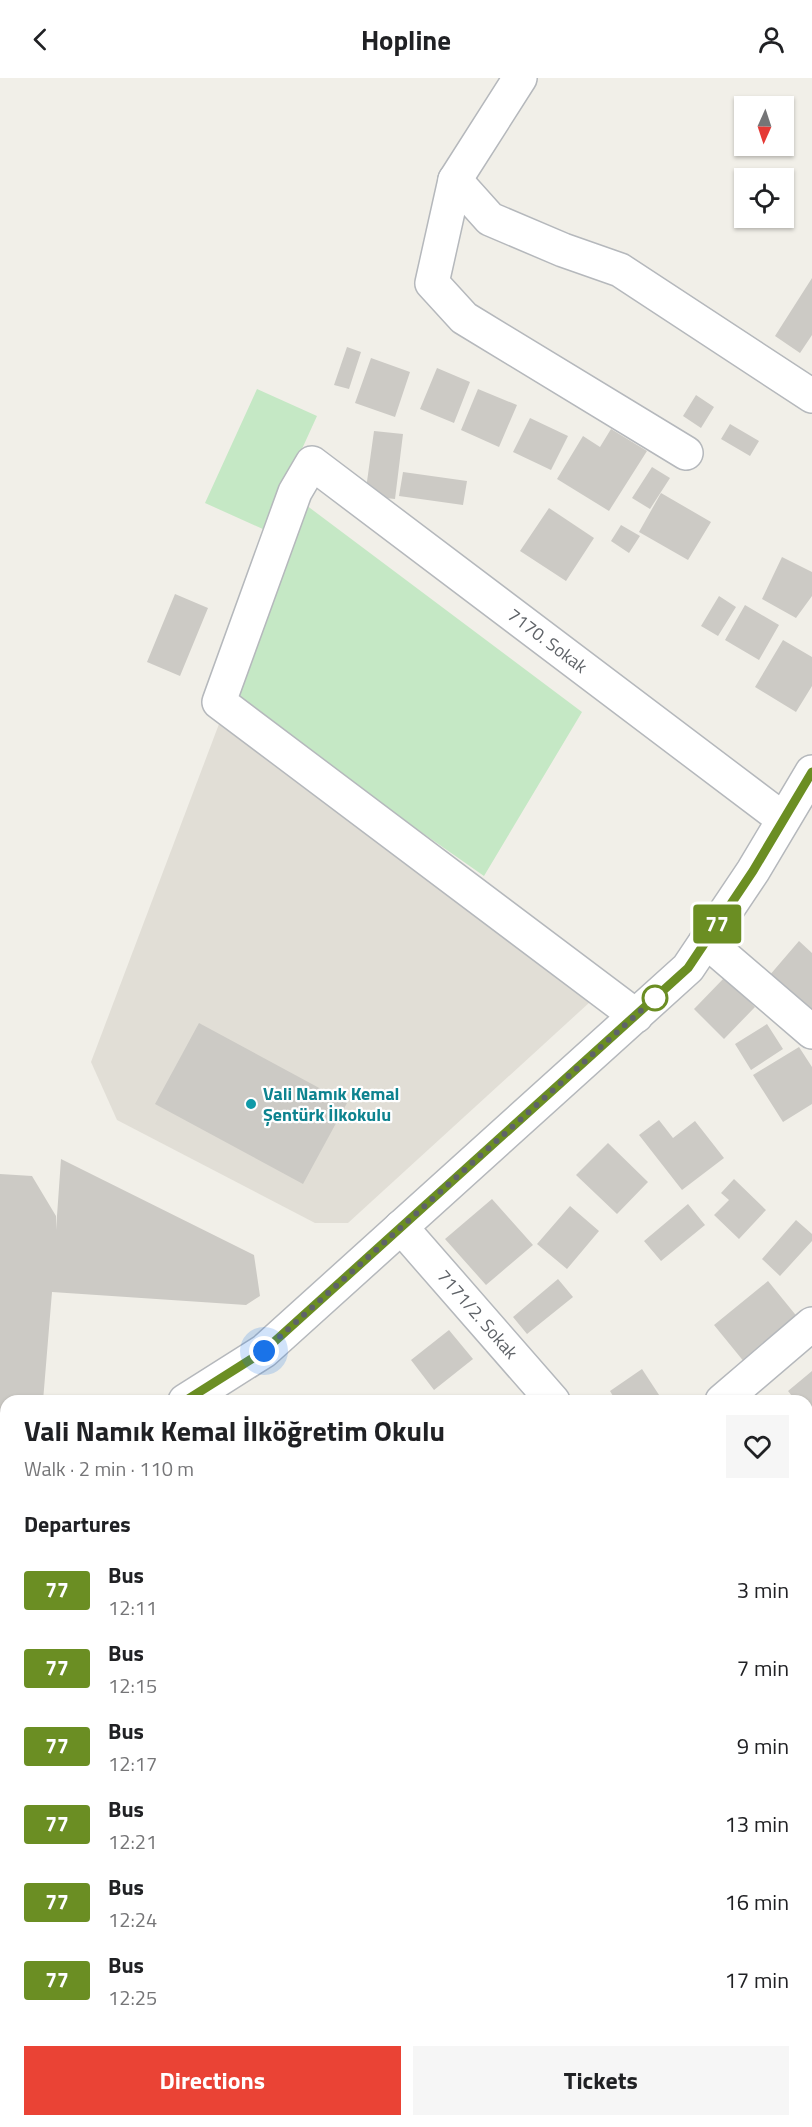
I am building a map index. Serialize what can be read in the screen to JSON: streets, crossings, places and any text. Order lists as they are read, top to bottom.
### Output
{
  "streets": {
    "street": ["7170. Sokak", "7171/2. Sokak"]
  },
  "places": ["Vali Namık Kemal Şentürk İlkokulu"],
  "lines": ["bus line 77"],
  "north": "bottom",
  "page": {
    "header": "Hopline",
    "on_map": "77",
    "heading": [
      ["Vali Namık Kemal İlköğretim Okulu", "Walk · 2 min · 110 m"],
      "Departures"
    ],
    "list": [
      {
        "mark": "77",
        "name": "Bus",
        "note": "12:11",
        "value": "3 min"
      },
      {
        "mark": "77",
        "name": "Bus",
        "note": "12:15",
        "value": "7 min"
      },
      {
        "mark": "77",
        "name": "Bus",
        "note": "12:17",
        "value": "9 min"
      },
      {
        "mark": "77",
        "name": "Bus",
        "note": "12:21",
        "value": "13 min"
      },
      {
        "mark": "77",
        "name": "Bus",
        "note": "12:24",
        "value": "16 min"
      },
      {
        "mark": "77",
        "name": "Bus",
        "note": "12:25",
        "value": "17 min"
      }
    ],
    "buttons": ["Directions", "Tickets"]
  }
}
